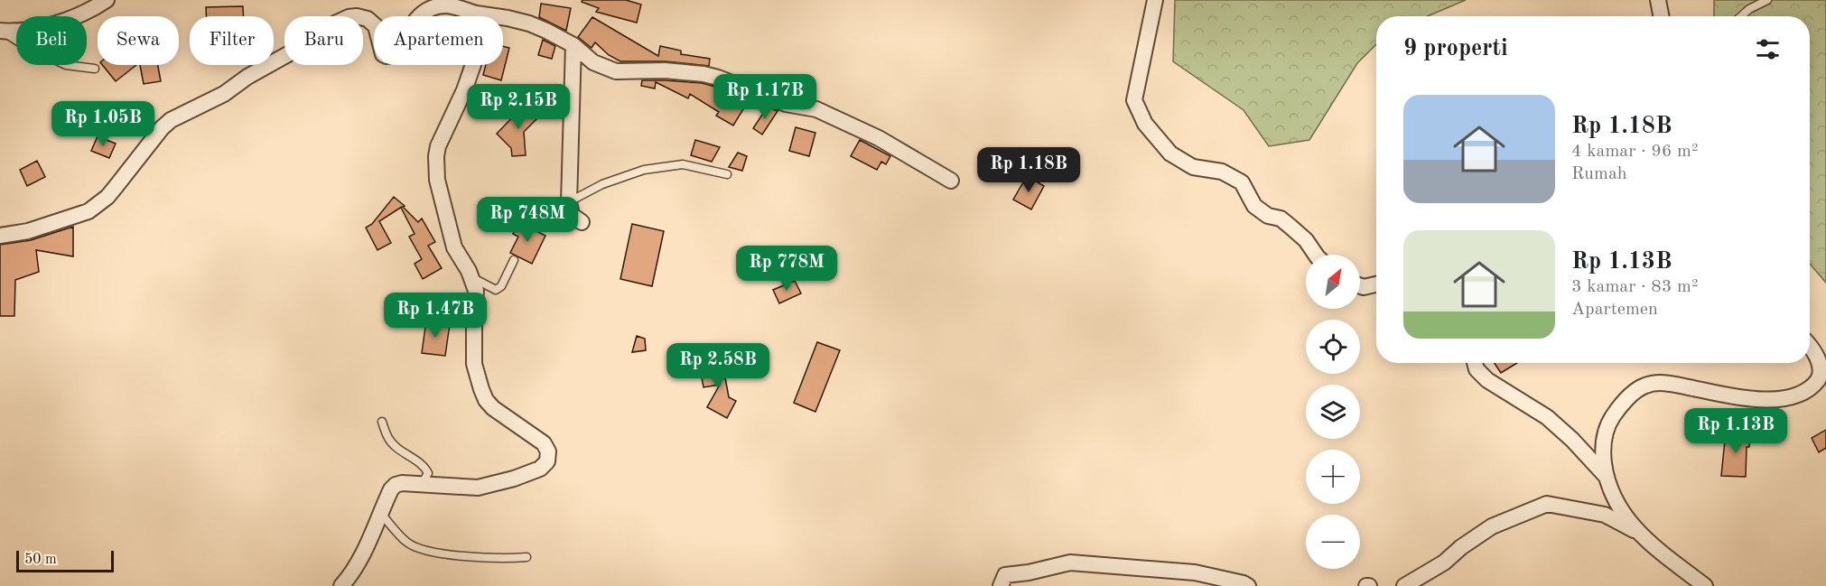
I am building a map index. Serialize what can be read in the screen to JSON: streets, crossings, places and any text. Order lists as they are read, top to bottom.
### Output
{
  "scale_bar": "50 m",
  "north": "top right",
  "page": {
    "chip": [
      "Beli",
      "Sewa",
      "Filter",
      "Baru",
      "Apartemen"
    ],
    "heading": "9 properti",
    "price": [
      "Rp 1.17B",
      "Rp 2.15B",
      "Rp 1.05B",
      "Rp 1.18B",
      "Rp 748M",
      "Rp 778M",
      "Rp 1.47B",
      "Rp 2.58B",
      "Rp 1.13B"
    ],
    "list": [
      {
        "name": "Rp 1.18B",
        "note": "4 kamar · 96 m² · Rumah"
      },
      {
        "name": "Rp 1.13B",
        "note": "3 kamar · 83 m² · Apartemen"
      }
    ],
    "map_buttons": ["+", "−"],
    "scale": "50 m"
  }
}
